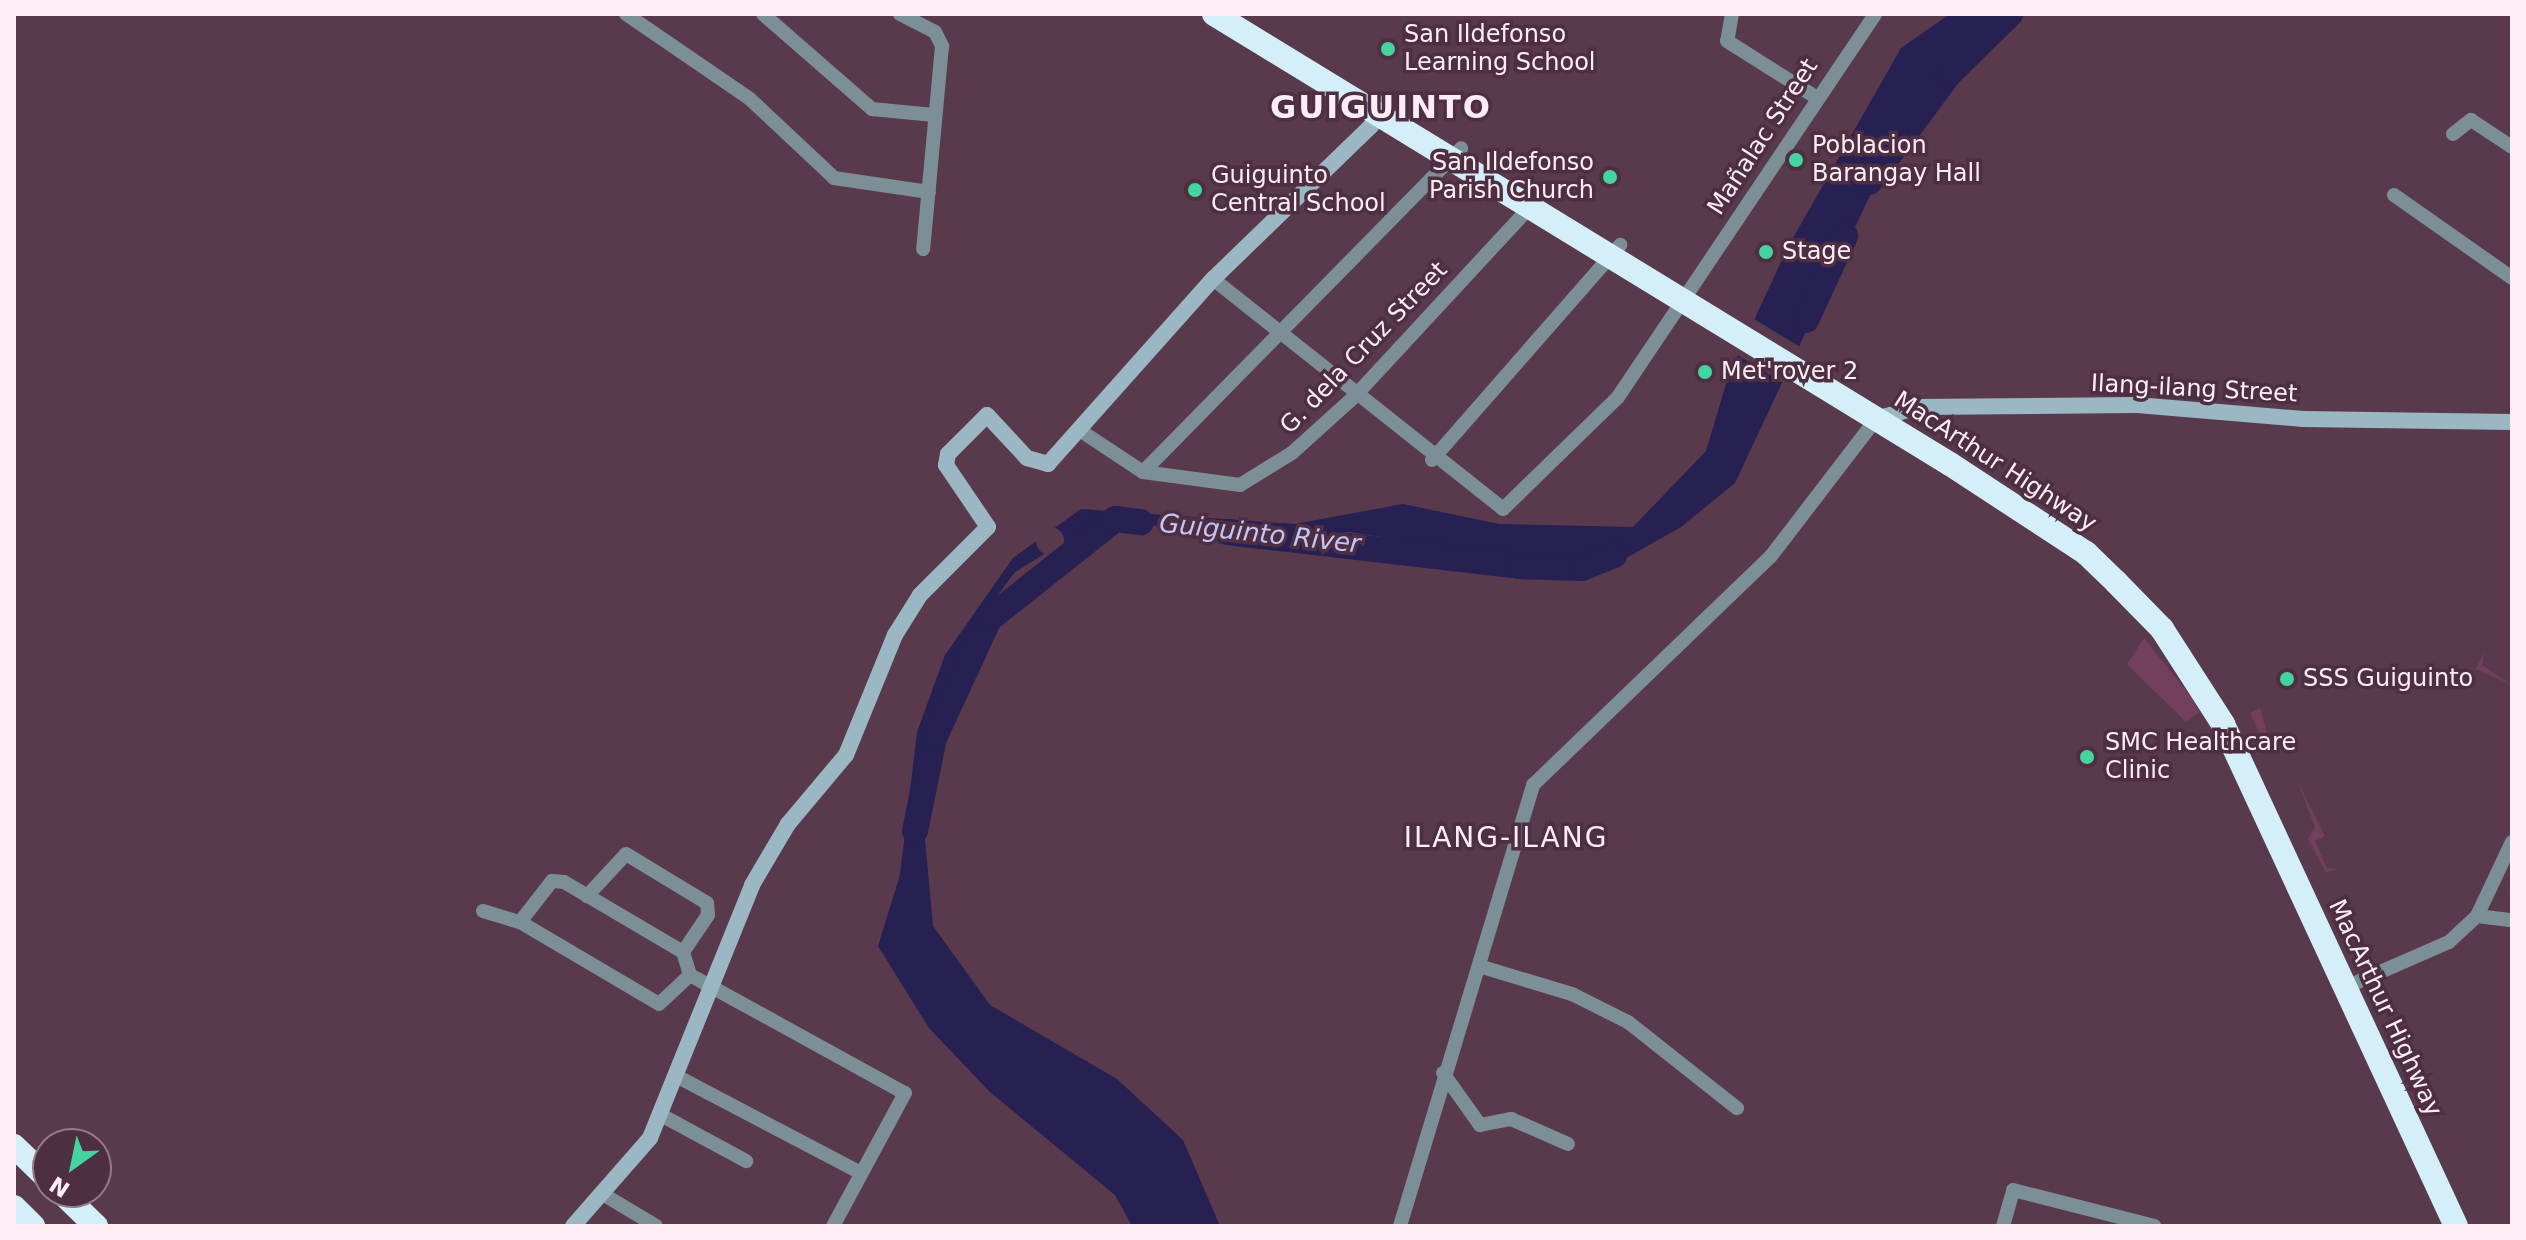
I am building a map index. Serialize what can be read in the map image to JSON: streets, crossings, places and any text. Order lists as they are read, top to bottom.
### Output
{
  "streets": {
    "highway": ["MacArthur Highway"],
    "street": ["Mañalac Street", "G. dela Cruz Street", "Ilang-ilang Street"]
  },
  "crossings": [
    ["Mañalac Street", "MacArthur Highway"],
    ["G. dela Cruz Street", "MacArthur Highway"],
    ["Ilang-ilang Street", "MacArthur Highway"]
  ],
  "districts": ["GUIGUINTO", "ILANG-ILANG"],
  "water": ["Guiguinto River"],
  "places": [
    "San Ildefonso Learning School",
    "Poblacion Barangay Hall",
    "San Ildefonso Parish Church",
    "Guiguinto Central School",
    "Stage",
    "Met'rover 2",
    "SSS Guiguinto",
    "SMC Healthcare Clinic"
  ],
  "north": "bottom left"
}
